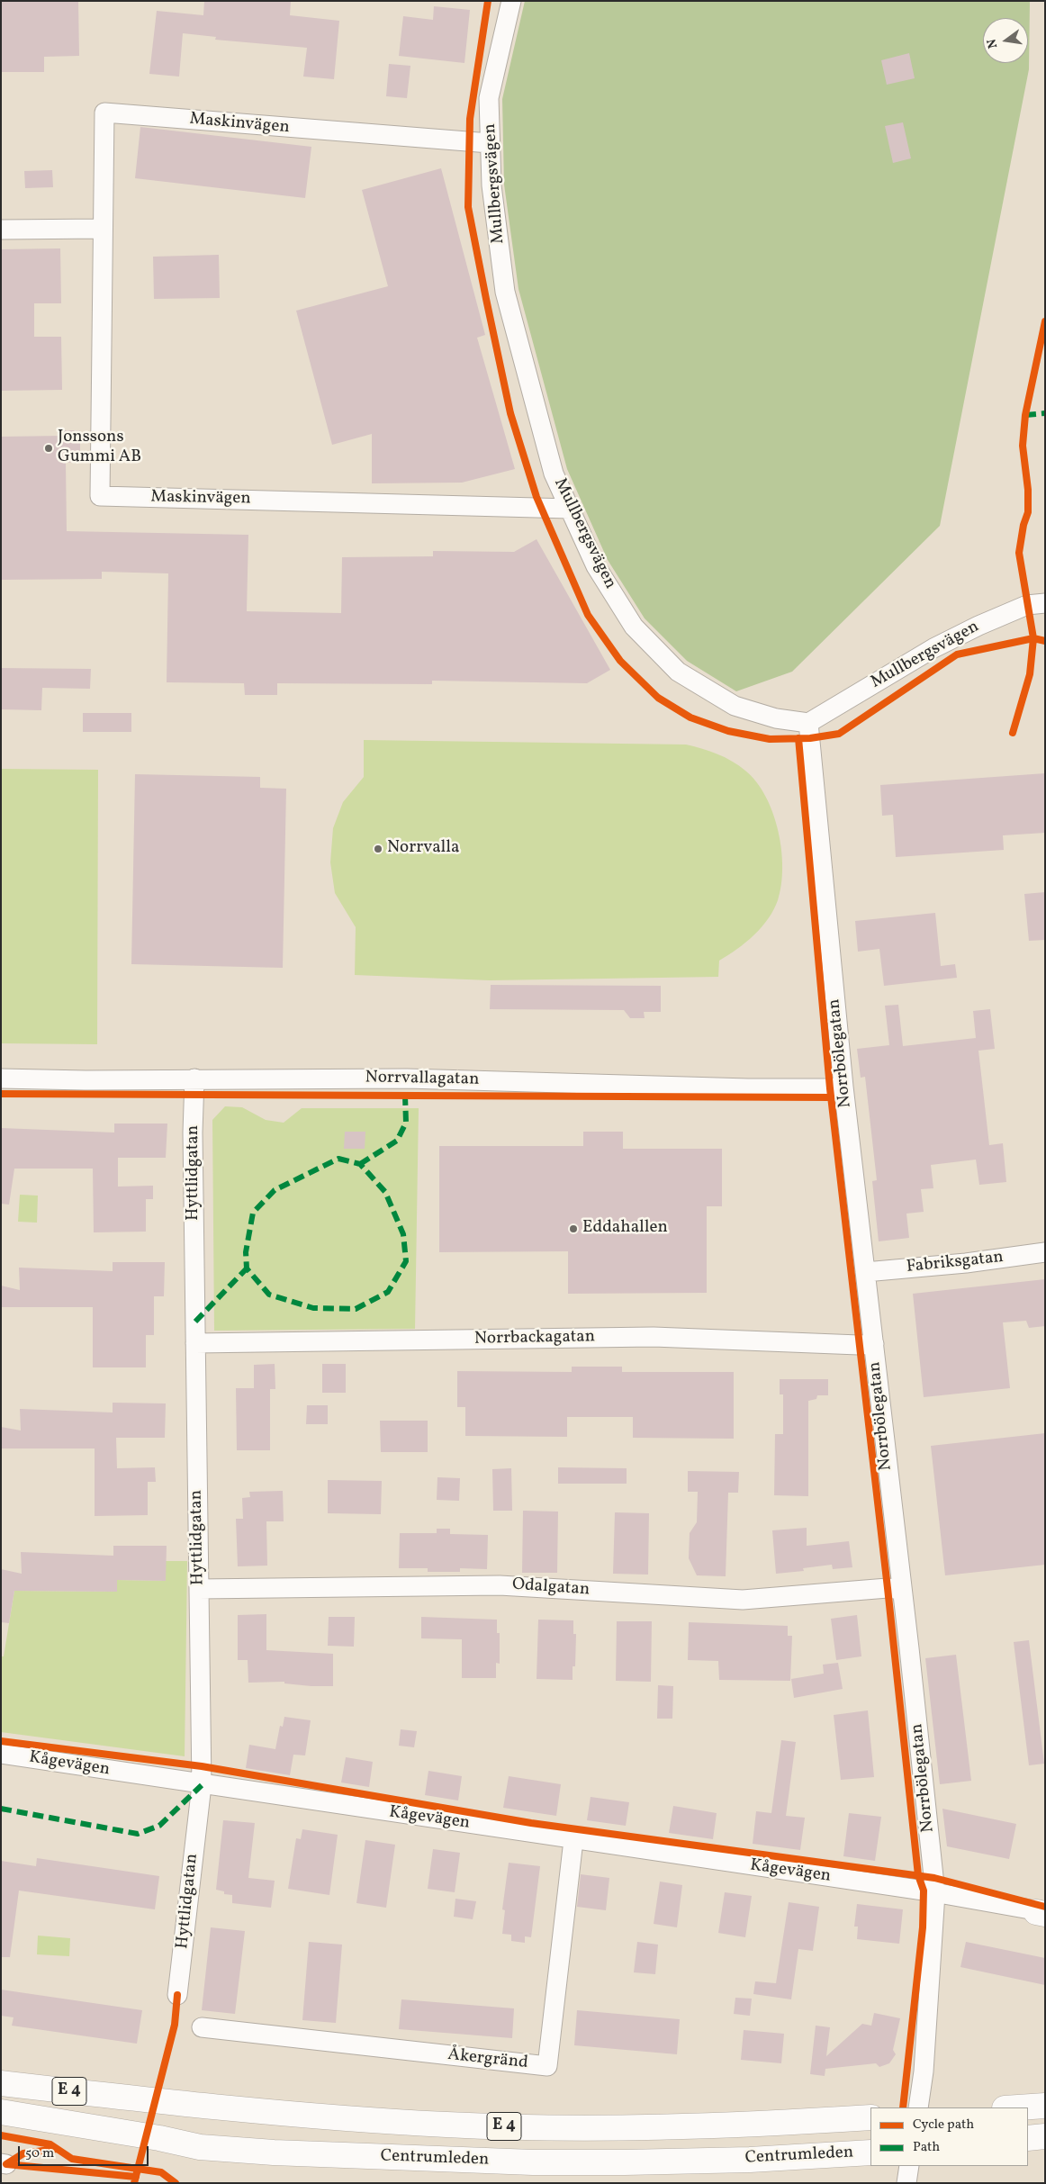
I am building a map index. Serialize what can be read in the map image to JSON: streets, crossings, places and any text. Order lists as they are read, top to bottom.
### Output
{
  "streets": {
    "highway": ["E 4", "Centrumleden"],
    "street": [
      "Maskinvägen",
      "Mullbergsvägen",
      "Norrbölegatan",
      "Norrvallagatan",
      "Hyttlidgatan",
      "Fabriksgatan",
      "Norrbackagatan",
      "Odalgatan",
      "Kågevägen",
      "Åkergränd"
    ]
  },
  "crossings": [
    ["Maskinvägen", "Mullbergsvägen"],
    ["Mullbergsvägen", "Norrbölegatan"],
    ["Norrbölegatan", "Norrvallagatan"],
    ["Norrbölegatan", "Fabriksgatan"],
    ["Norrbölegatan", "Norrbackagatan"],
    ["Norrbölegatan", "Odalgatan"],
    ["Norrbölegatan", "Kågevägen"],
    ["Norrvallagatan", "Hyttlidgatan"],
    ["Hyttlidgatan", "Norrbackagatan"],
    ["Hyttlidgatan", "Odalgatan"],
    ["Hyttlidgatan", "Kågevägen"],
    ["Kågevägen", "Åkergränd"]
  ],
  "places": ["Jonssons Gummi AB", "Norrvalla", "Eddahallen"],
  "legend": ["Cycle path", "Path"],
  "scale_bar": "50 m",
  "north": "left"
}
